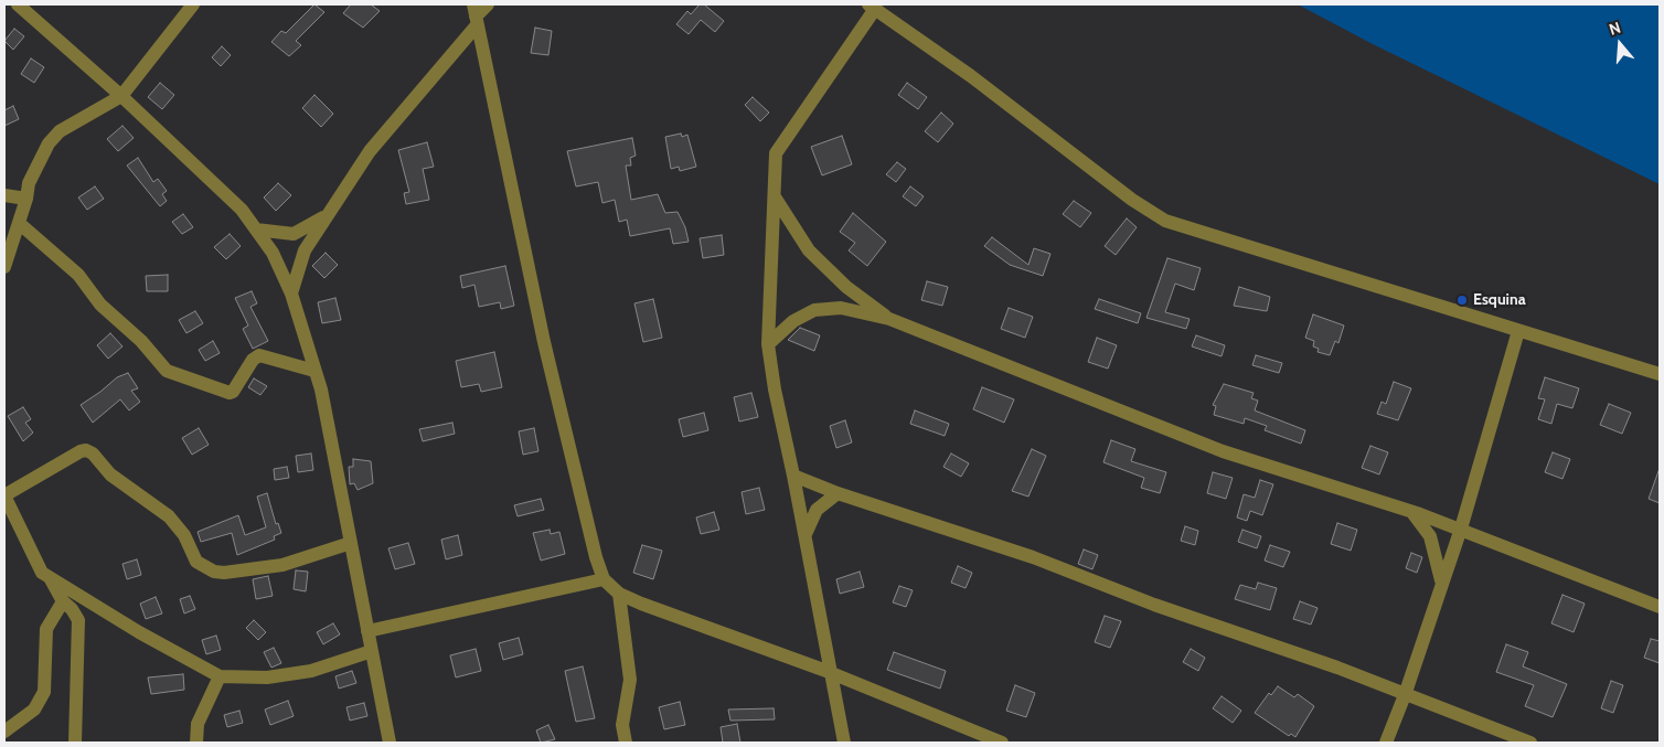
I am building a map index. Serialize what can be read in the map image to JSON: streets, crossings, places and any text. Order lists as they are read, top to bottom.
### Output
{
  "places": ["Esquina"],
  "north": "top"
}
